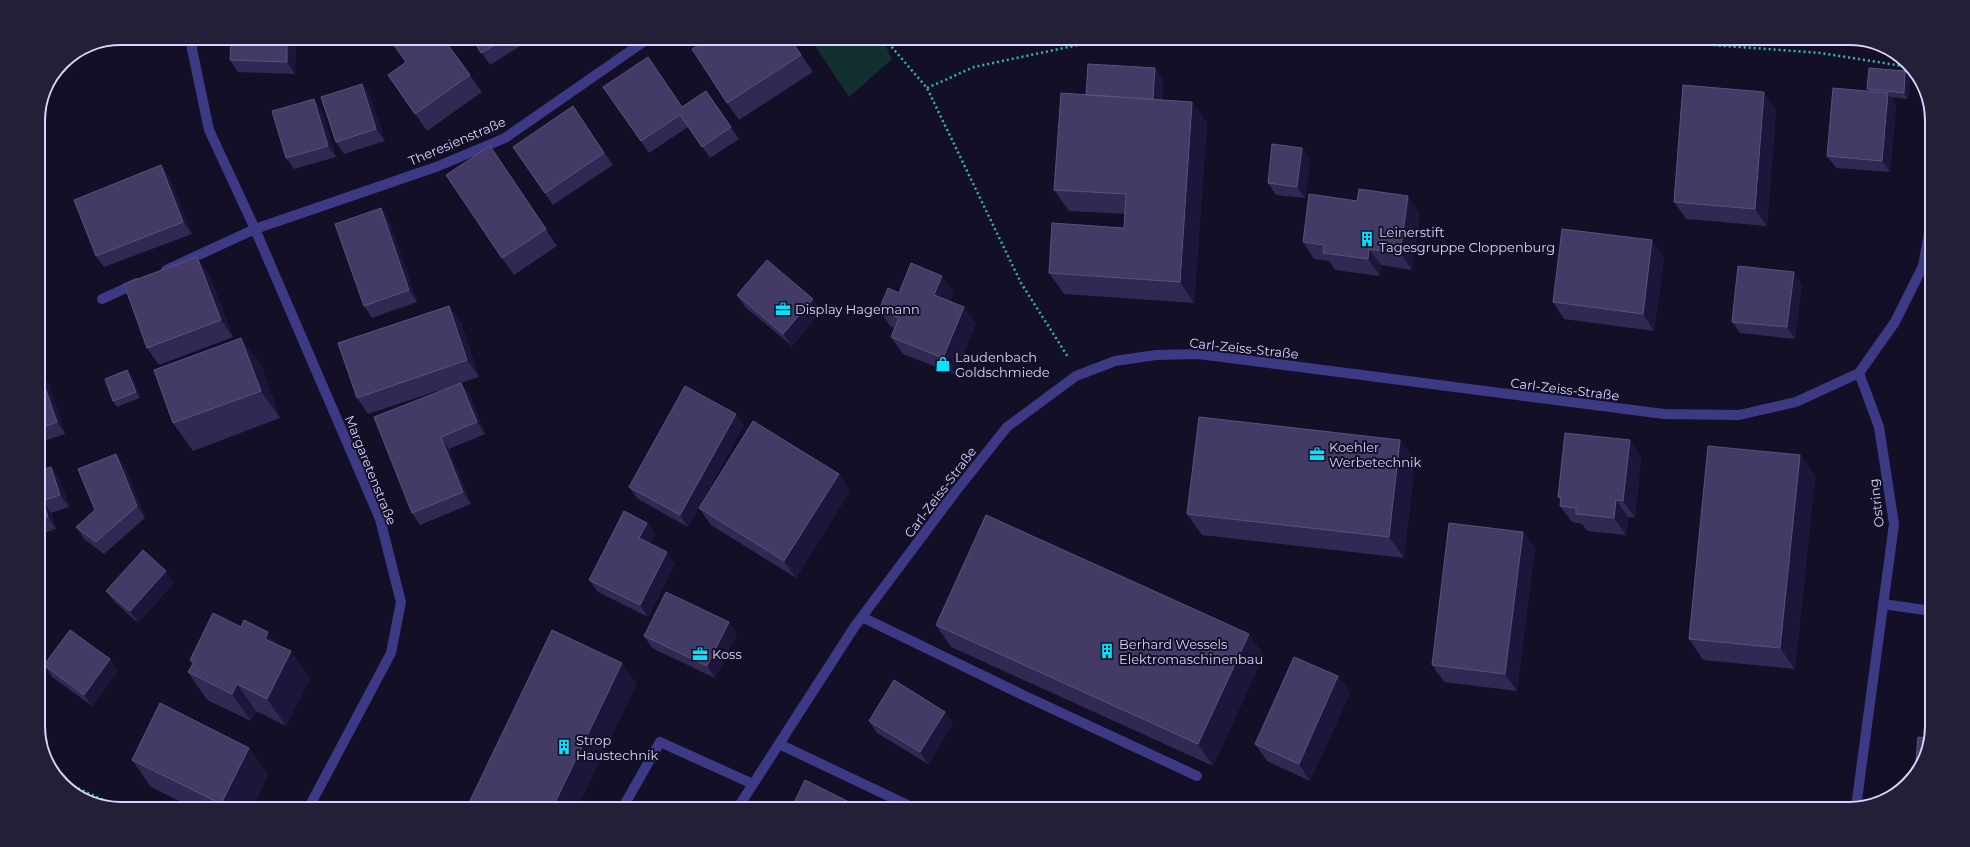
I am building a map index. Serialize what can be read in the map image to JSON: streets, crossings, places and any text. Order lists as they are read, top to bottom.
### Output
{
  "streets": {
    "street": [
      "Theresienstraße",
      "Carl-Zeiss-Straße",
      "Margaretenstraße",
      "Ostring"
    ]
  },
  "crossings": [
    ["Theresienstraße", "Margaretenstraße"],
    ["Carl-Zeiss-Straße", "Ostring"]
  ],
  "places": {
    "building": ["Leinerstift Tagesgruppe Cloppenburg", "Berhard Wessels Elektromaschinenbau", "Strop Haustechnik"],
    "office": ["Display Hagemann", "Koehler Werbetechnik", "Koss"],
    "shop": ["Laudenbach Goldschmiede"]
  }
}
